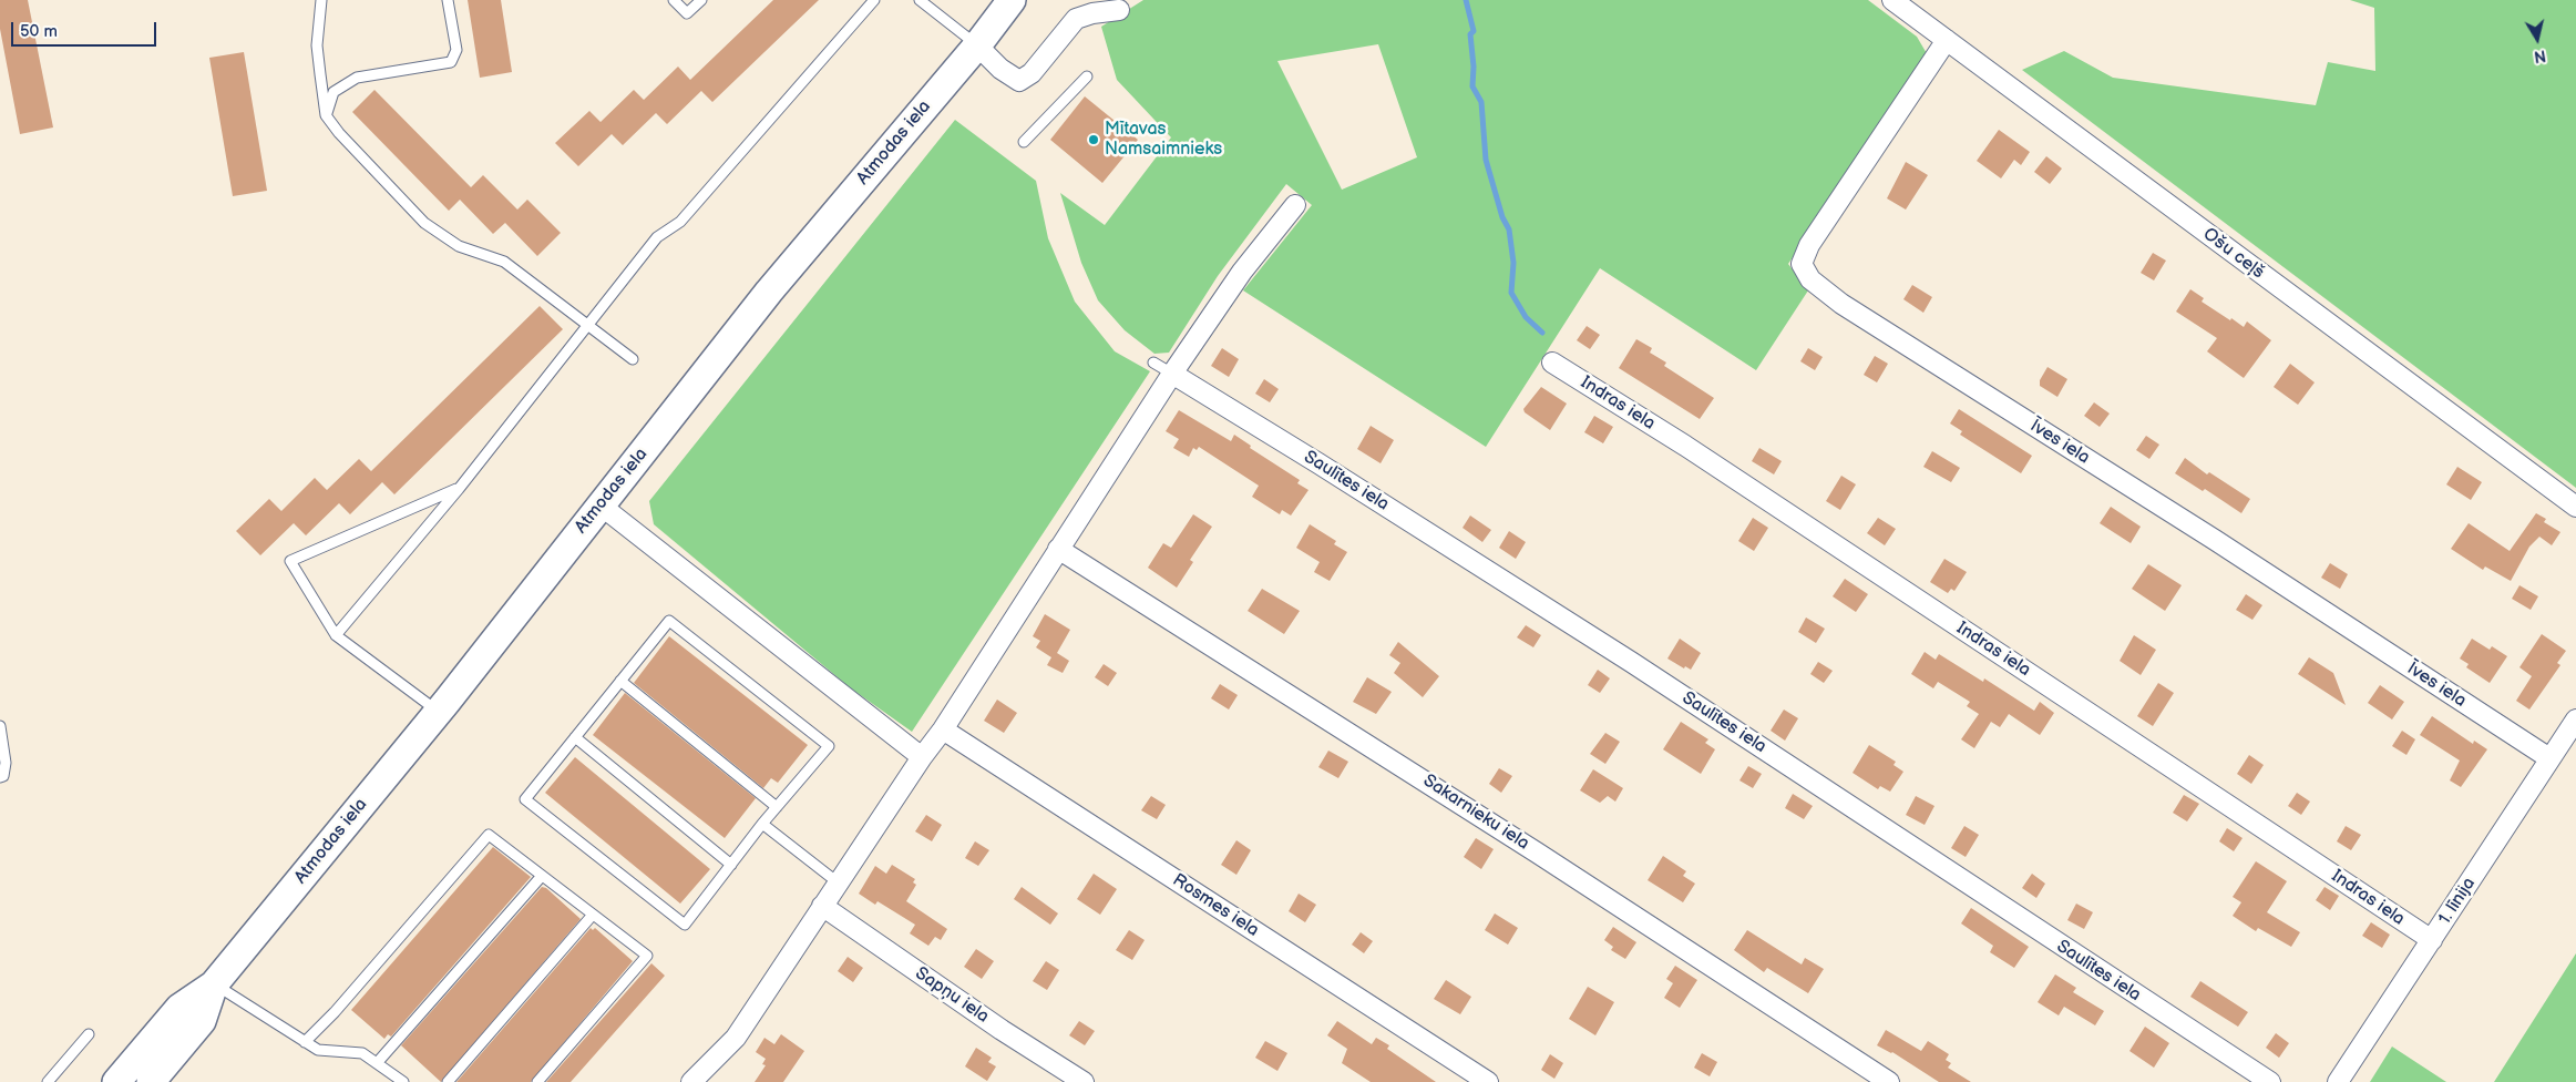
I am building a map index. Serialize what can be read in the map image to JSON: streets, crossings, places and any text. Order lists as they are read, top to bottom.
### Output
{
  "streets": {
    "main road": ["Atmodas iela"],
    "street": [
      "Ošu ceļš",
      "Indras iela",
      "Īves iela",
      "Saulītes iela",
      "Sakarnieku iela",
      "1. līnija",
      "Rosmes iela",
      "Sapņu iela"
    ]
  },
  "crossings": [
    ["Ošu ceļš", "Īves iela"],
    ["Indras iela", "1. līnija"],
    ["Īves iela", "1. līnija"]
  ],
  "places": ["Mītavas Namsaimnieks"],
  "scale_bar": "50 m",
  "north": "bottom"
}
